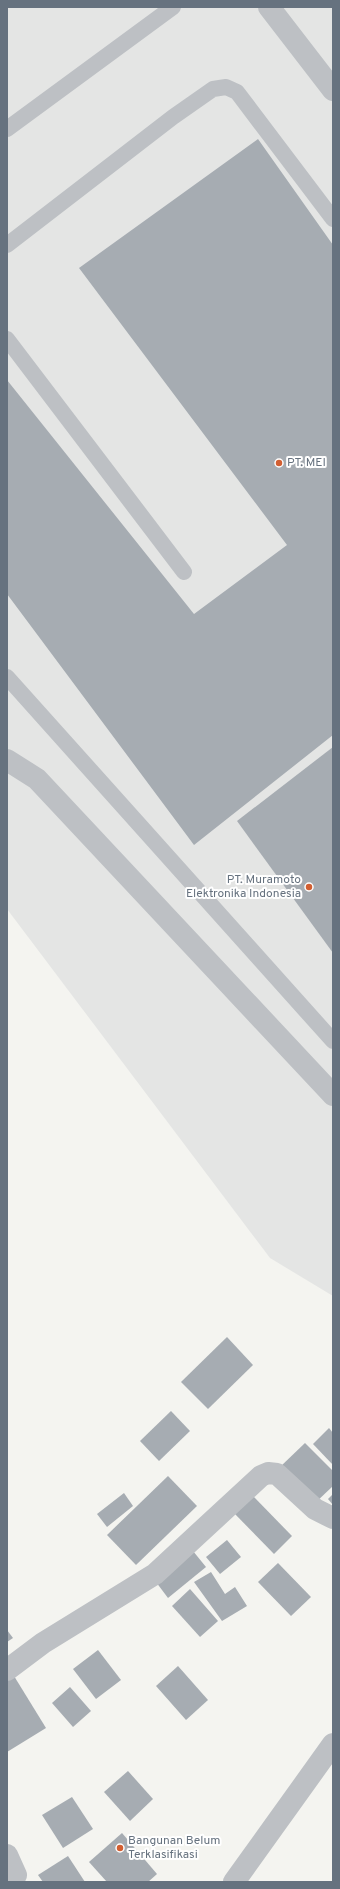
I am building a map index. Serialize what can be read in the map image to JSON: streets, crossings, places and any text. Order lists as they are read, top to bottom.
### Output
{
  "places": ["PT. MEI", "PT. Muramoto Elektronika Indonesia", "Bangunan Belum Terklasifikasi"]
}
